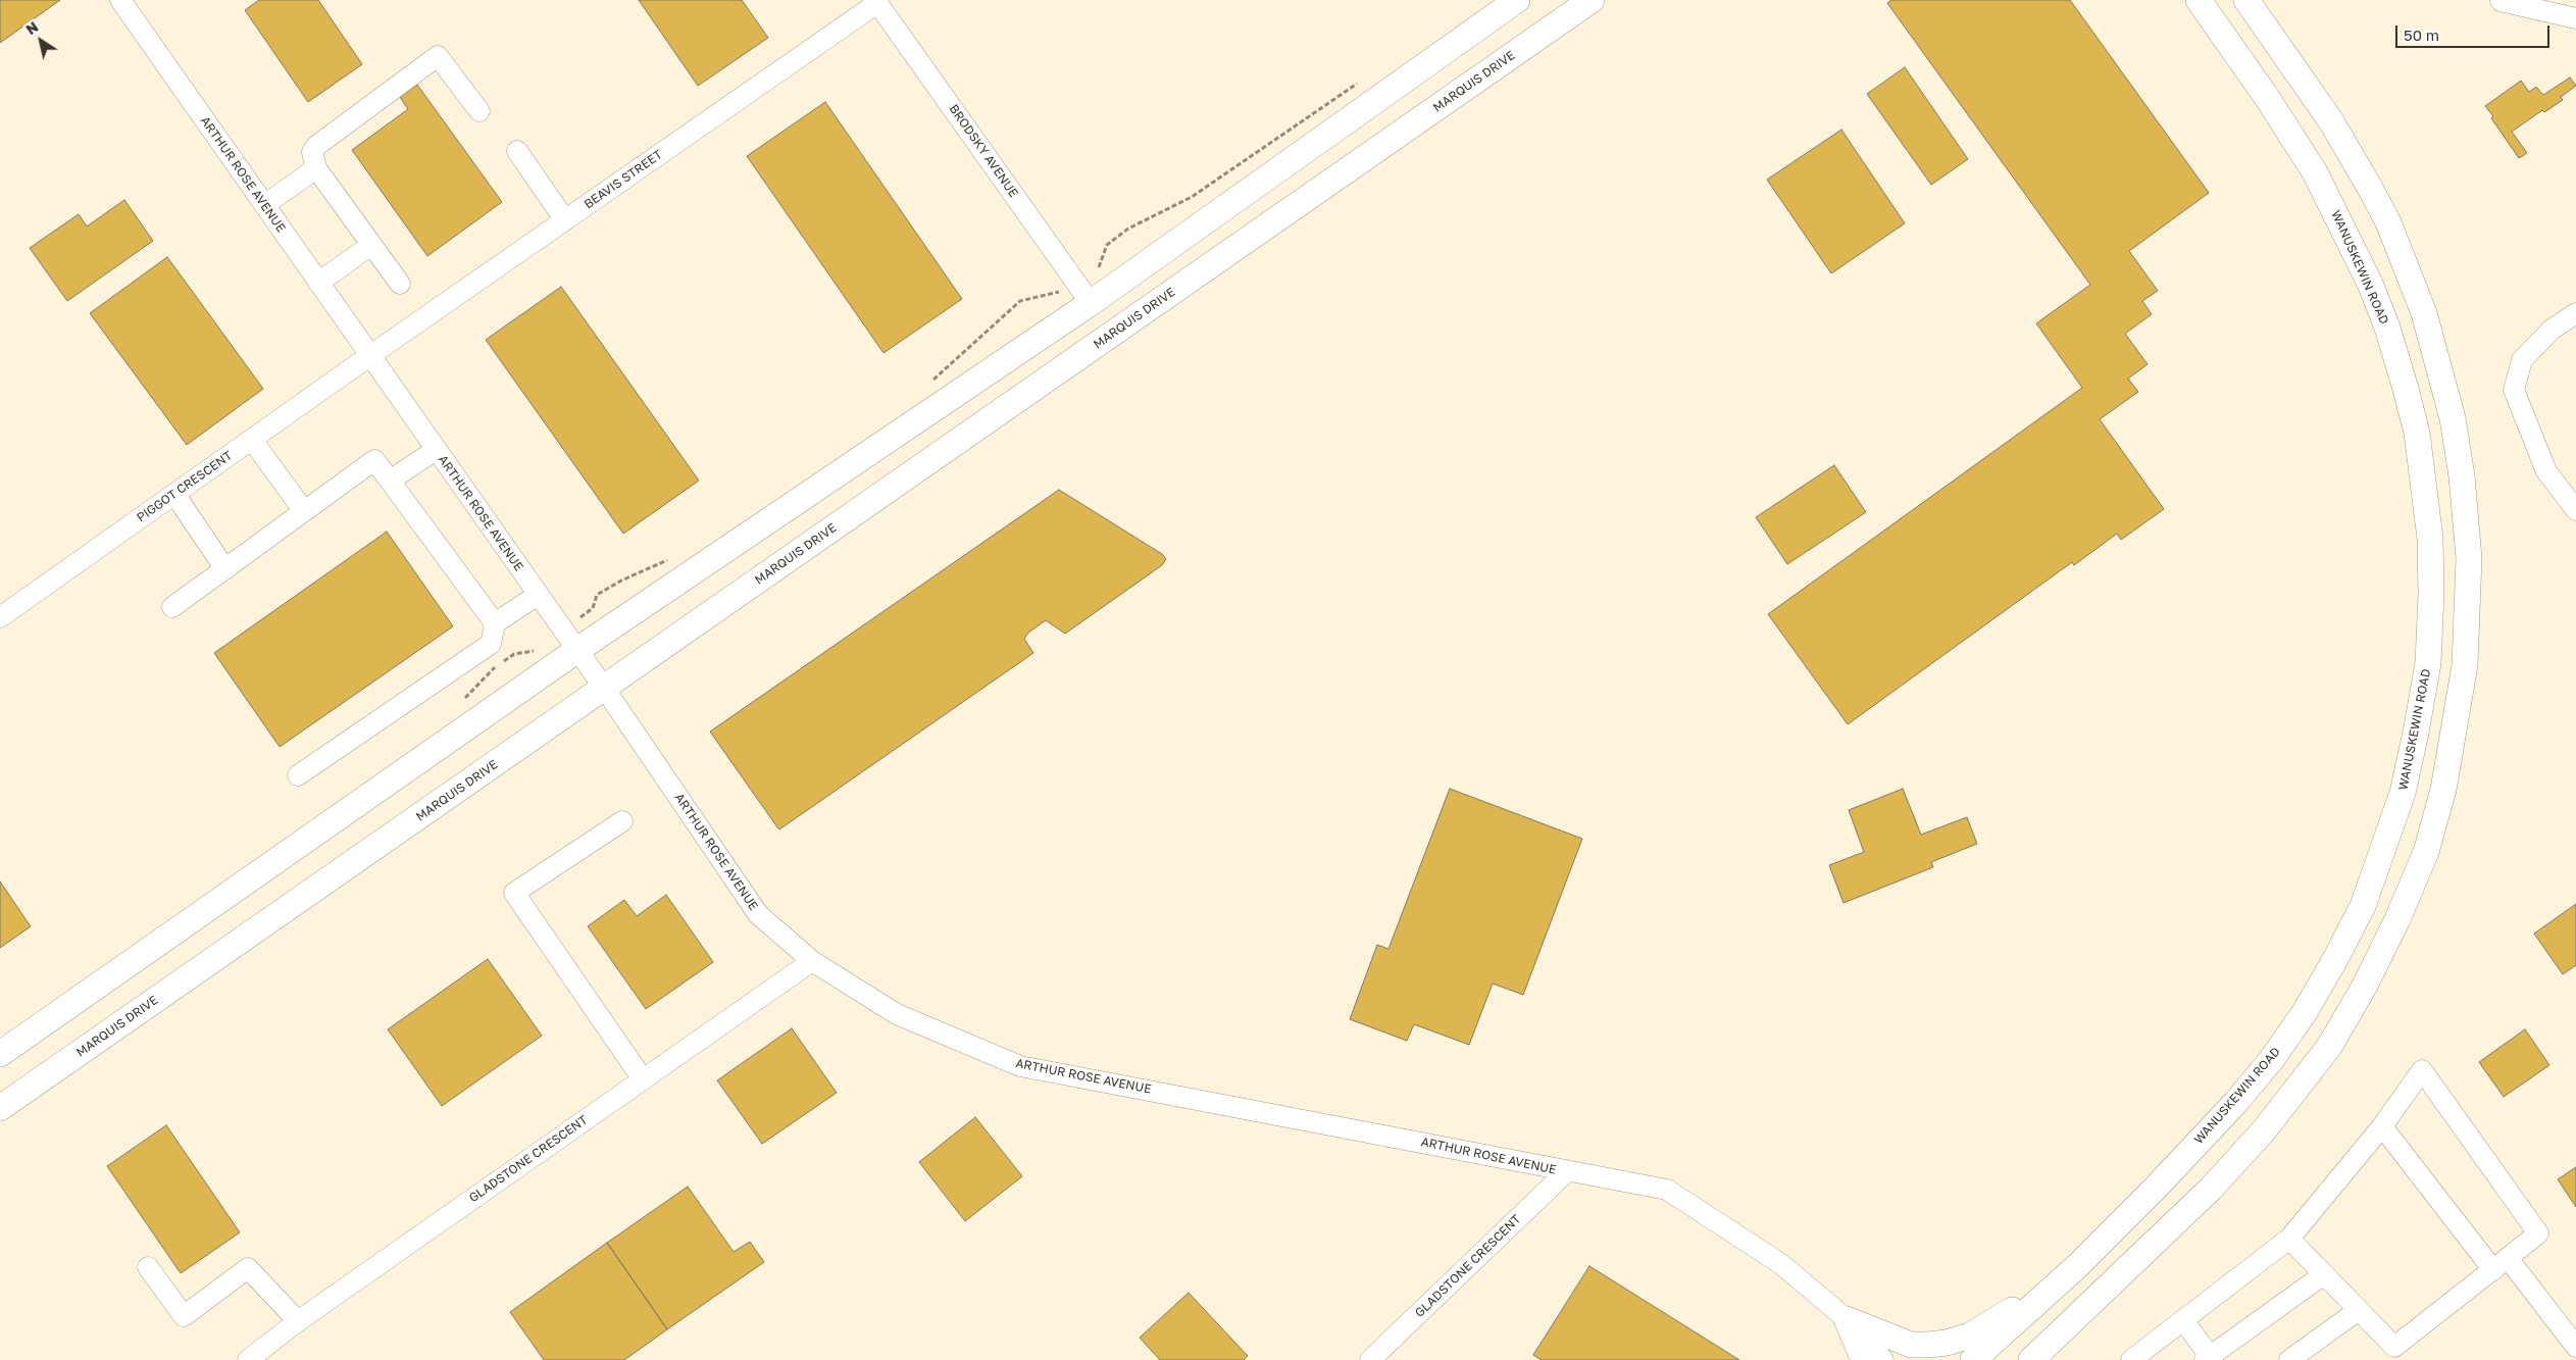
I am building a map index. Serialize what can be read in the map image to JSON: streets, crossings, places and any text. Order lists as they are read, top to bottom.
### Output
{
  "streets": {
    "main road": ["MARQUIS DRIVE", "WANUSKEWIN ROAD"],
    "street": [
      "BRODSKY AVENUE",
      "ARTHUR ROSE AVENUE",
      "BEAVIS STREET",
      "PIGGOT CRESCENT",
      "GLADSTONE CRESCENT"
    ]
  },
  "crossings": [
    ["MARQUIS DRIVE", "ARTHUR ROSE AVENUE"],
    ["BRODSKY AVENUE", "BEAVIS STREET"],
    ["ARTHUR ROSE AVENUE", "BEAVIS STREET"],
    ["ARTHUR ROSE AVENUE", "PIGGOT CRESCENT"],
    ["ARTHUR ROSE AVENUE", "GLADSTONE CRESCENT"],
    ["BEAVIS STREET", "PIGGOT CRESCENT"]
  ],
  "scale_bar": "50 m",
  "north": "top left"
}
